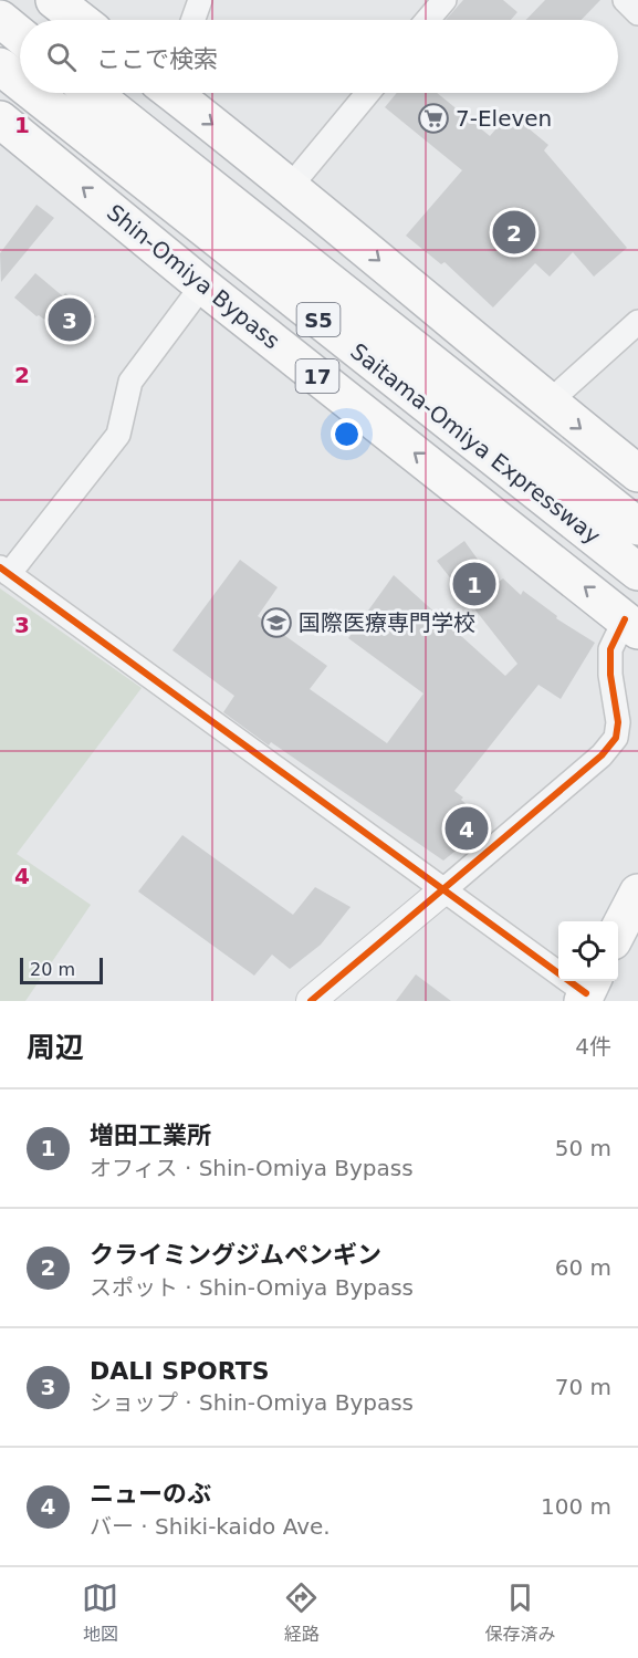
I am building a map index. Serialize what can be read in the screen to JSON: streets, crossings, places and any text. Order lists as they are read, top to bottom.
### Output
{
  "streets": {
    "main road": [
      "Shin-Omiya Bypass",
      "S5",
      "17",
      "Saitama-Omiya Expressway"
    ]
  },
  "places": {
    "supermarket": ["7-Eleven"],
    "school or university": ["国際医療専門学校"]
  },
  "scale_bar": "20 m",
  "page": {
    "search": "ここで検索",
    "pins": [
      "2",
      "3",
      "1",
      "4"
    ],
    "scale": "20 m",
    "heading": ["周辺", "4件"],
    "list": [
      {
        "mark": "1",
        "name": "増田工業所",
        "note": "オフィス · Shin-Omiya Bypass",
        "value": "50 m"
      },
      {
        "mark": "2",
        "name": "クライミングジムペンギン",
        "note": "スポット · Shin-Omiya Bypass",
        "value": "60 m"
      },
      {
        "mark": "3",
        "name": "DALI SPORTS",
        "note": "ショップ · Shin-Omiya Bypass",
        "value": "70 m"
      },
      {
        "mark": "4",
        "name": "ニューのぶ",
        "note": "バー · Shiki-kaido Ave.",
        "value": "100 m"
      }
    ],
    "nav": ["地図", "経路", "保存済み"]
  },
  "grid": {
    "rows": [
      "1",
      "2",
      "3",
      "4"
    ]
  }
}
